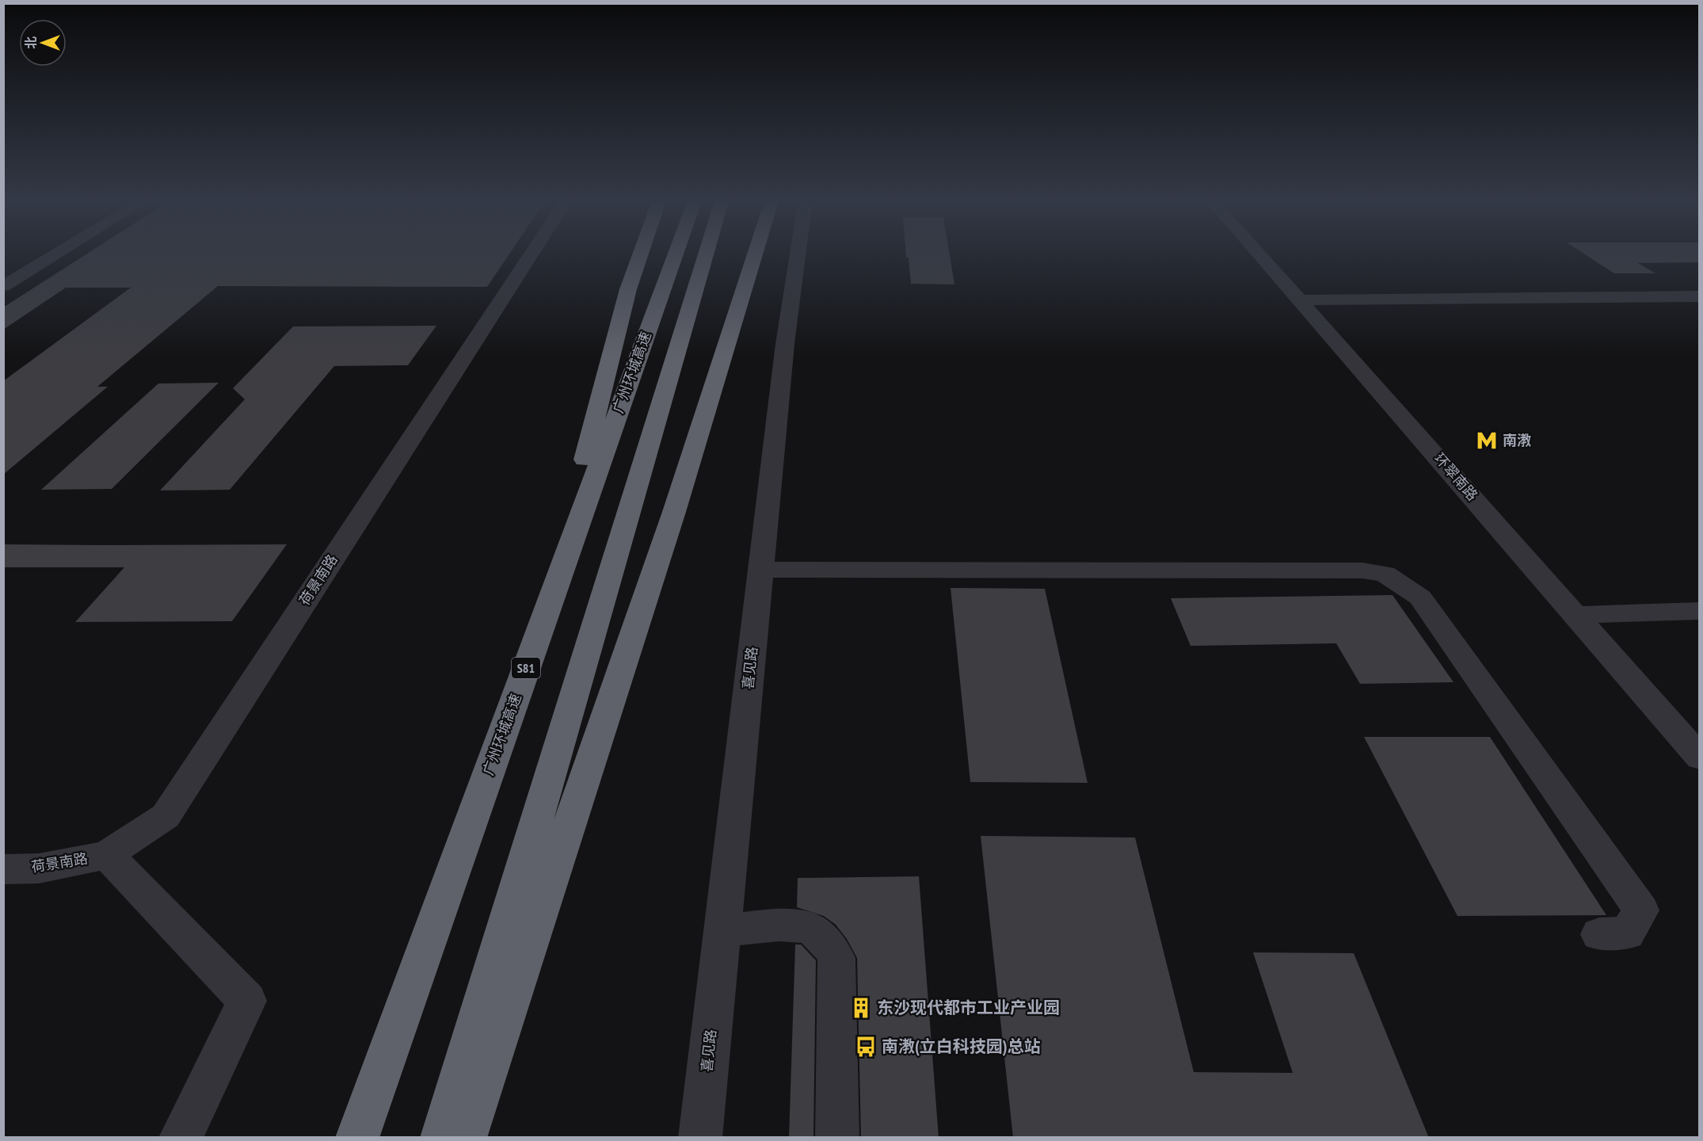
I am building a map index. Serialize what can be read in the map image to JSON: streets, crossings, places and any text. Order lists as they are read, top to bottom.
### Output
{
  "streets": {
    "highway": ["广州环城高速", "S81"],
    "street": ["环翠南路", "荷景南路", "喜见路"]
  },
  "places": {
    "metro station": ["南漖"],
    "building": ["东沙现代都市工业产业园"],
    "bus stop": ["南漖(立白科技园)总站"]
  },
  "north": "left"
}
